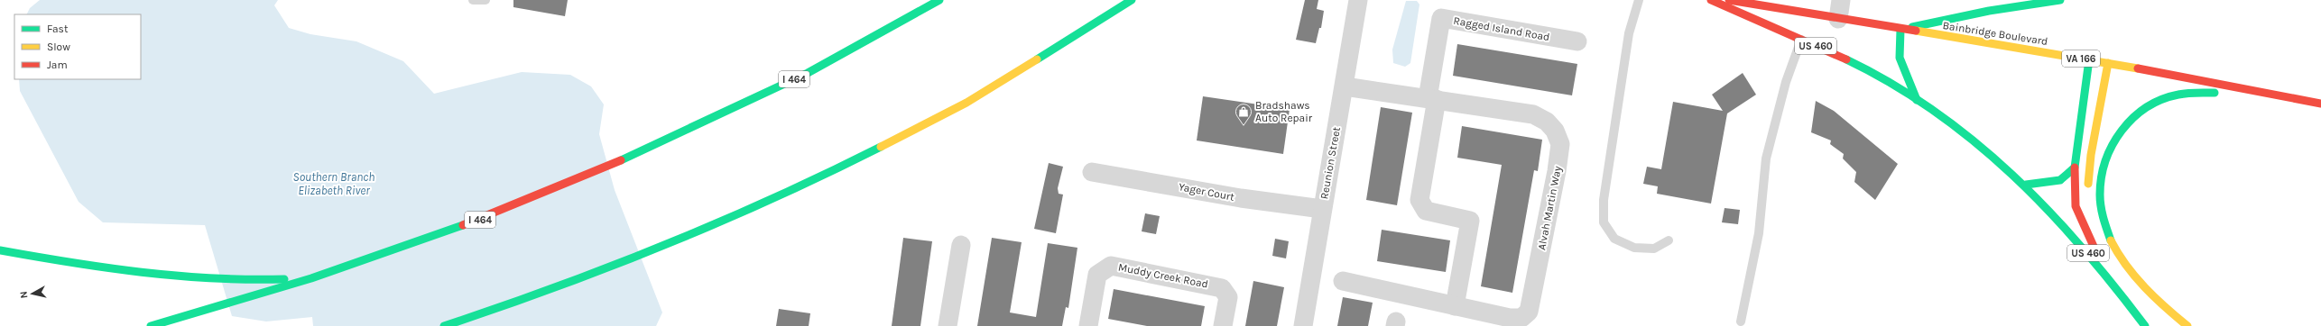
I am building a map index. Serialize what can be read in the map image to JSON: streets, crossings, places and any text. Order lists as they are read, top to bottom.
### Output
{
  "streets": {
    "main road": [
      "Bainbridge Boulevard",
      "US 460",
      "VA 166",
      "I 464"
    ],
    "street": [
      "Ragged Island Road",
      "Reunion Street",
      "Yager Court",
      "Alvah Martin Way",
      "Muddy Creek Road"
    ]
  },
  "crossings": [
    ["Ragged Island Road", "Alvah Martin Way"],
    ["Reunion Street", "Yager Court"],
    ["Reunion Street", "Alvah Martin Way"]
  ],
  "water": ["Southern Branch Elizabeth River"],
  "places": {
    "shop": ["Bradshaws Auto Repair"]
  },
  "legend": ["Fast", "Slow", "Jam"],
  "north": "left"
}
